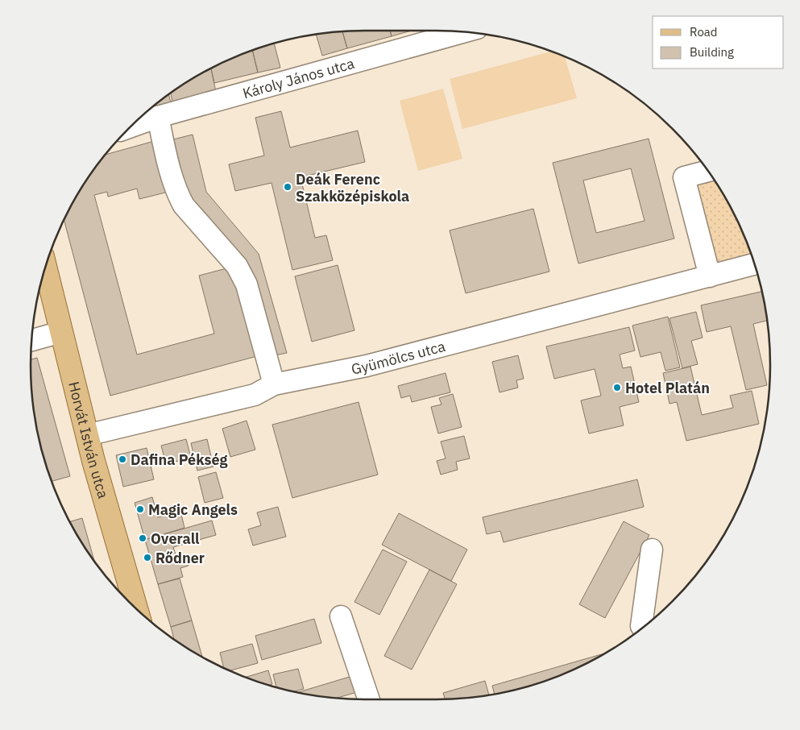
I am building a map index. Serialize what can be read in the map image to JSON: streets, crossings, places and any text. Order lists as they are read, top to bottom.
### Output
{
  "streets": {
    "main road": ["Horvát István utca"],
    "street": ["Károly János utca", "Gyümölcs utca"]
  },
  "crossings": [
    ["Gyümölcs utca", "Horvát István utca"]
  ],
  "places": [
    "Deák Ferenc Szakközépiskola",
    "Hotel Platán",
    "Dafina Pékség",
    "Magic Angels",
    "Overall",
    "Rődner"
  ],
  "legend": ["Road", "Building"]
}
